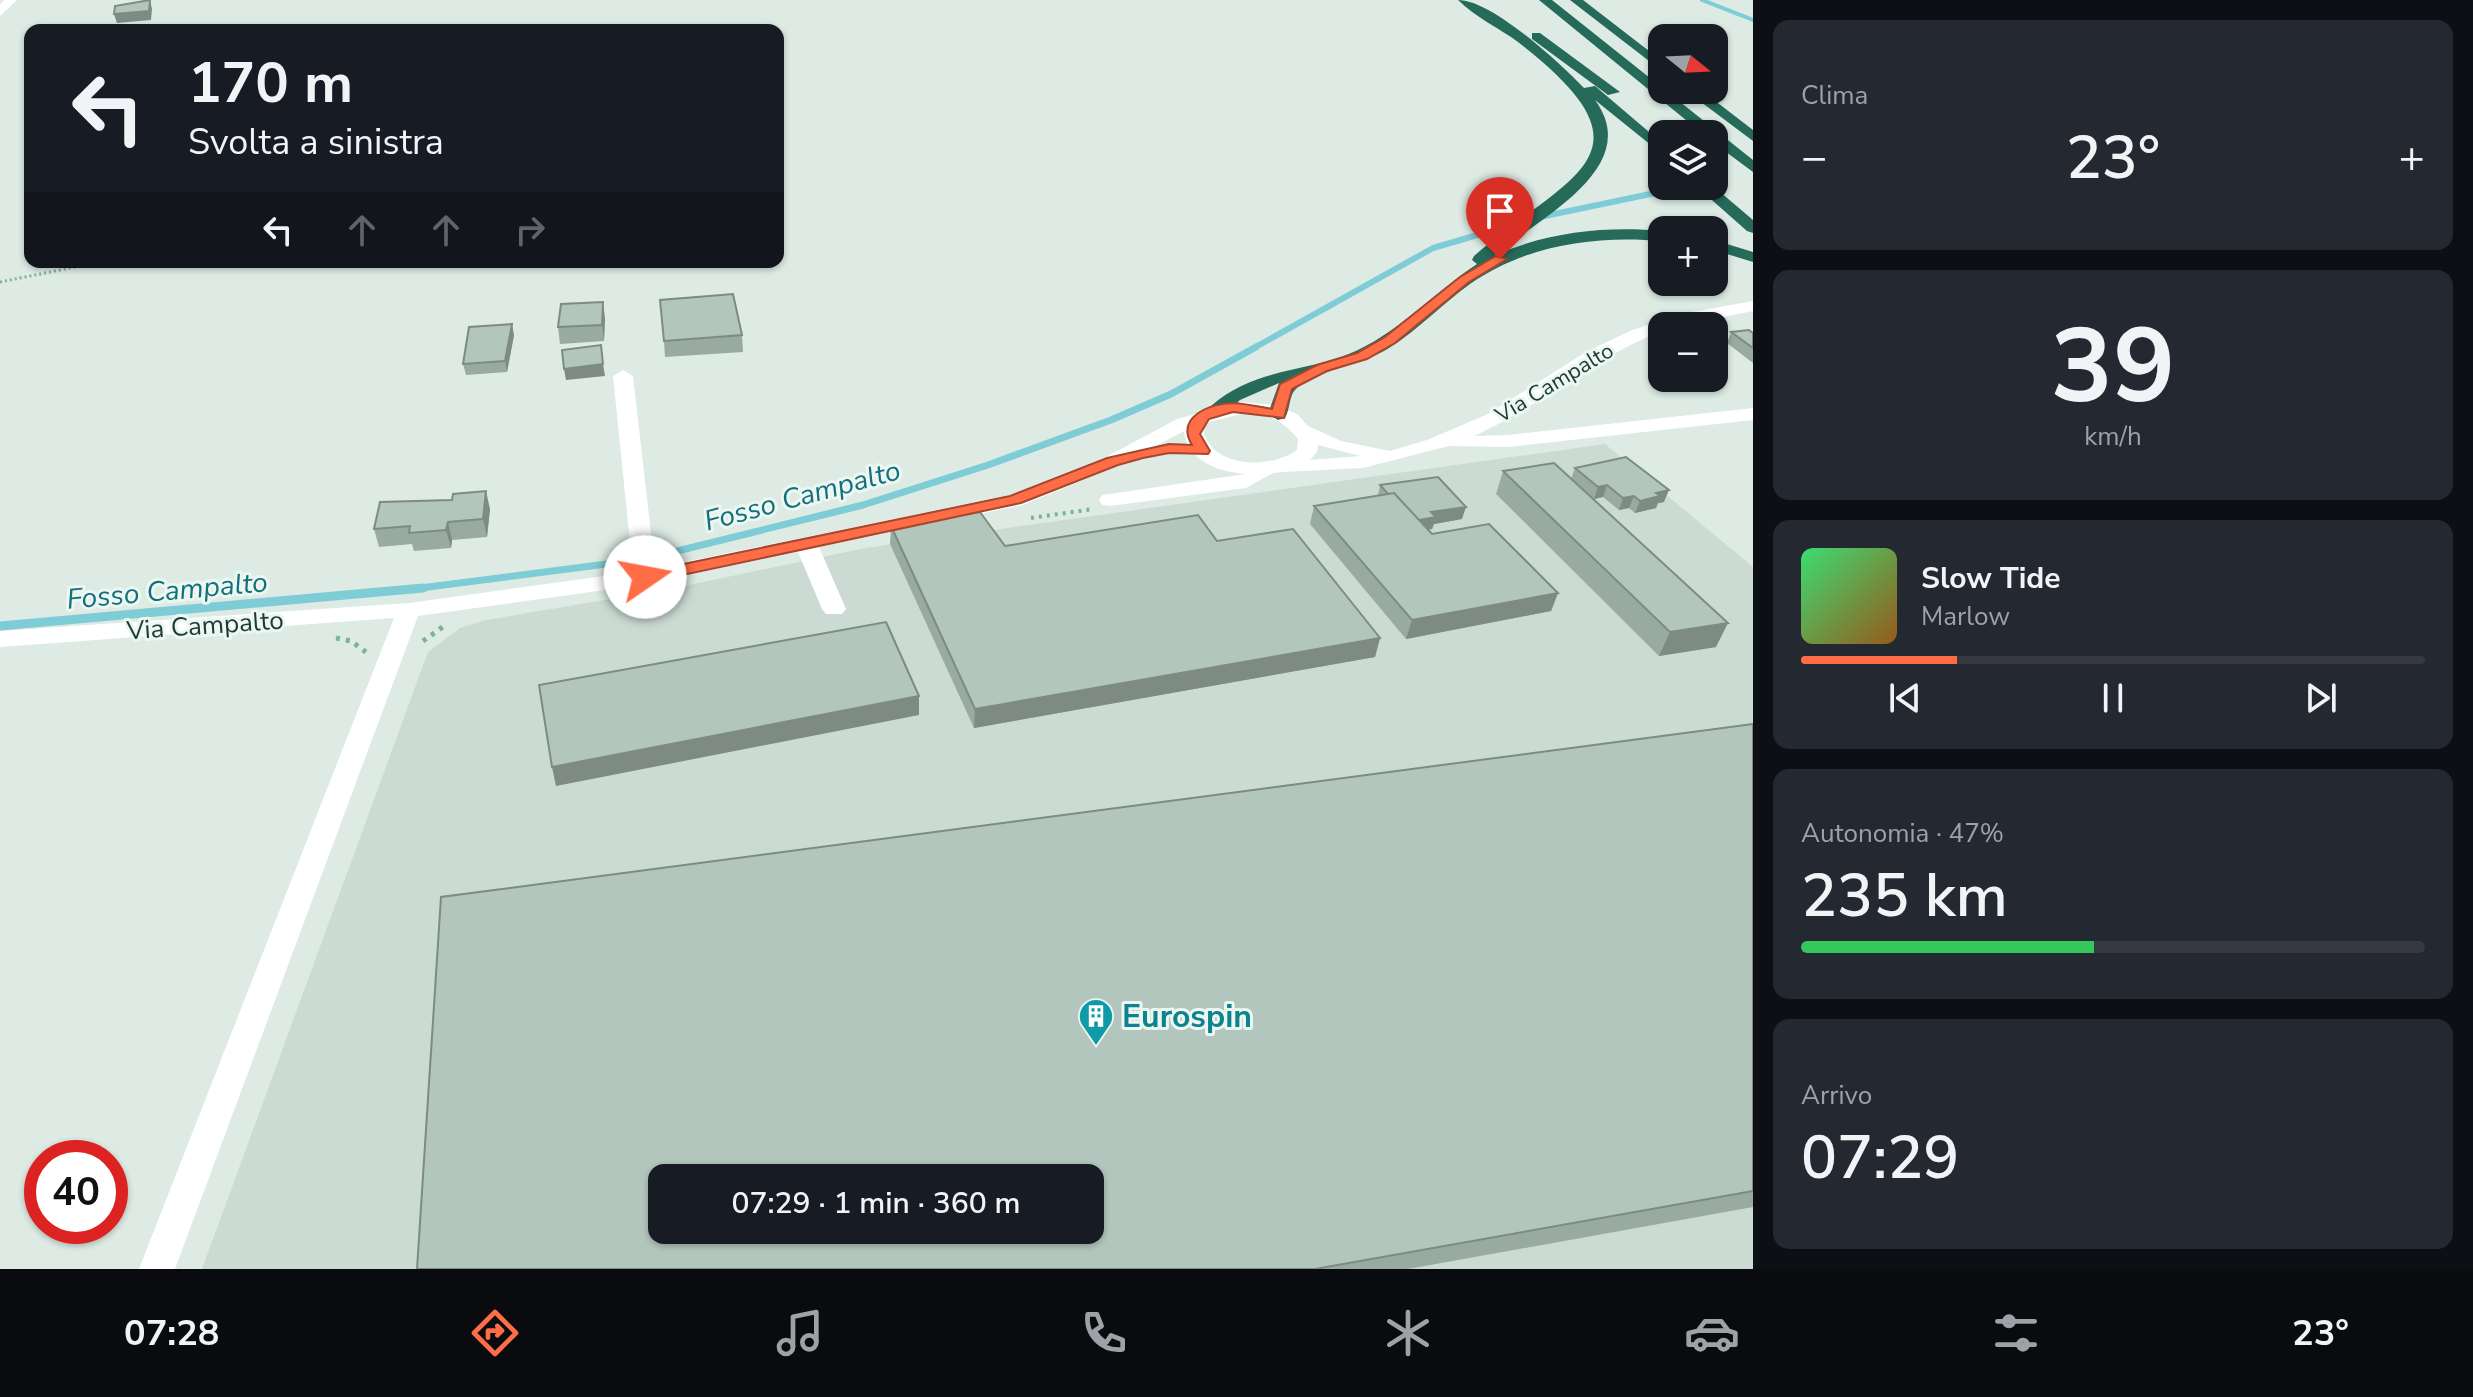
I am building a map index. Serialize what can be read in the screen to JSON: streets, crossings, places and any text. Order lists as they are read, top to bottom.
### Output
{
  "streets": {
    "street": ["Via Campalto"]
  },
  "water": ["Fosso Campalto"],
  "places": {
    "building": ["Eurospin"]
  },
  "north": "right",
  "page": {
    "tile": [
      "Clima",
      ["39", "km/h"],
      ["Autonomia · 47%", "235 km"],
      ["Arrivo", "07:29"]
    ],
    "map_buttons": ["+", "−"],
    "turn": ["170 m", "Svolta a sinistra"],
    "heat": ["−", "23°", "+"],
    "song": ["Slow Tide", "Marlow"],
    "limit": "40",
    "trip": "07:29 · 1 min · 360 m",
    "tabs": ["07:28", "23°"]
  }
}
